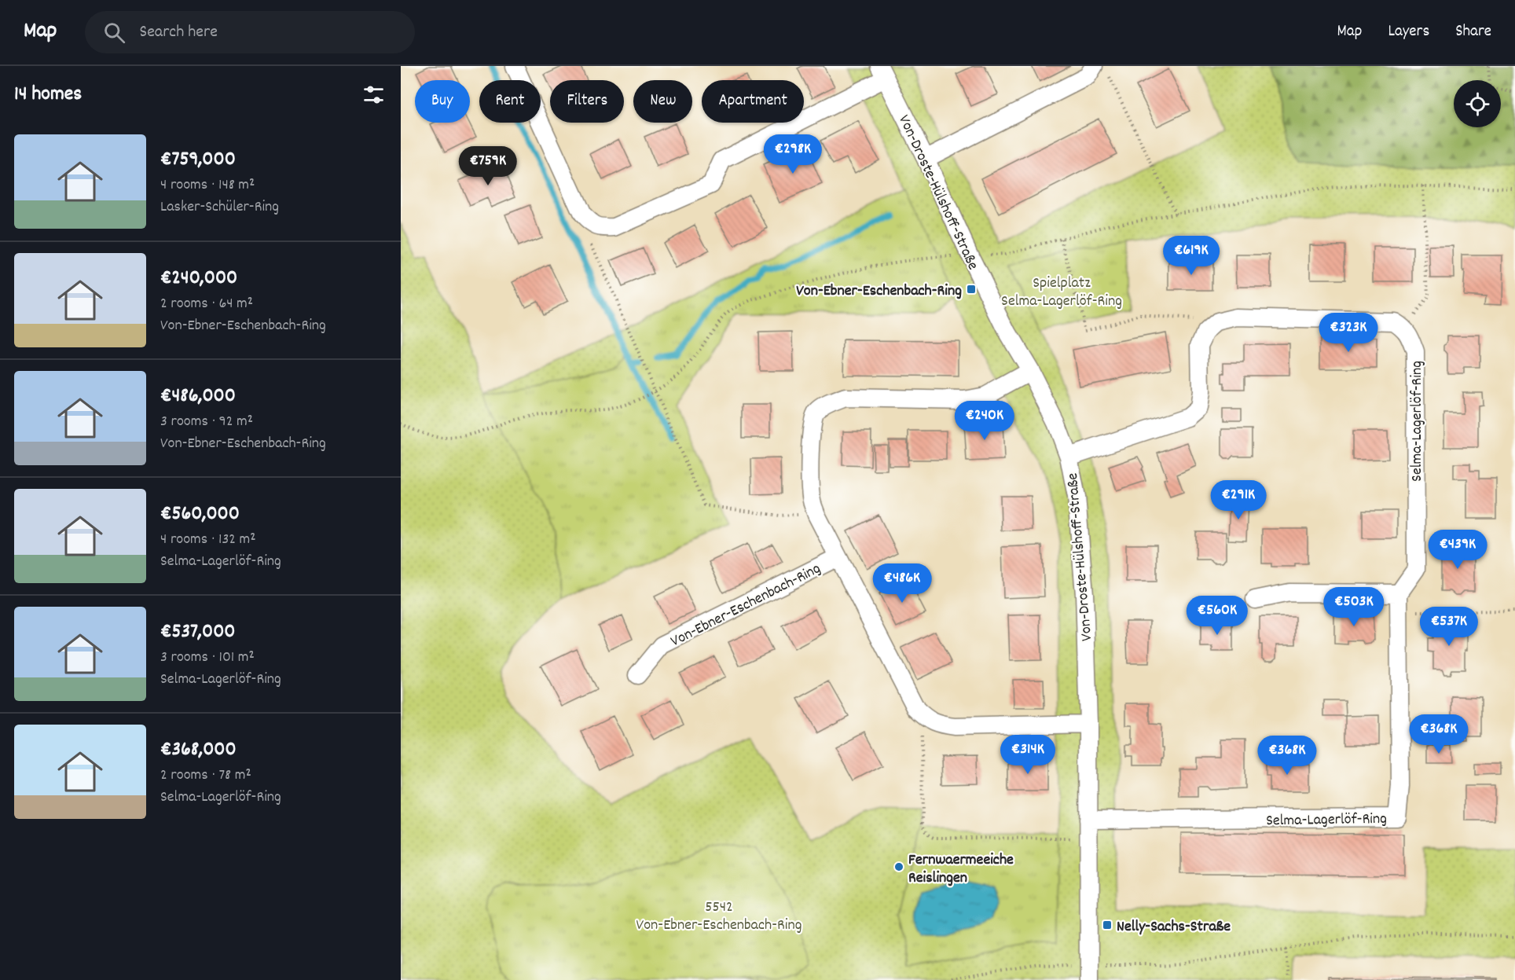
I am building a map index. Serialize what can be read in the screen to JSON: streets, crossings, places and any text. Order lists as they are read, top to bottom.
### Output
{
  "streets": {
    "street": ["Von-Droste-Hülshoff-Straße", "Selma-Lagerlöf-Ring", "Von-Ebner-Eschenbach-Ring"]
  },
  "crossings": [
    ["Von-Droste-Hülshoff-Straße", "Selma-Lagerlöf-Ring"],
    ["Von-Droste-Hülshoff-Straße", "Von-Ebner-Eschenbach-Ring"]
  ],
  "parks": ["Spielplatz Selma-Lagerlöf-Ring", "5542 Von-Ebner-Eschenbach-Ring"],
  "places": {
    "transit": ["Von-Ebner-Eschenbach-Ring", "Nelly-Sachs-Straße"],
    "other": ["Fernwaermeeiche Reislingen"]
  },
  "page": {
    "header": "Map",
    "search": "Search here",
    "nav": ["Map", "Layers", "Share"],
    "heading": "14 homes",
    "chip": [
      "Buy",
      "Rent",
      "Filters",
      "New",
      "Apartment"
    ],
    "list": [
      {
        "name": "€759,000",
        "note": "4 rooms · 148 m² · Lasker-Schüler-Ring"
      },
      {
        "name": "€240,000",
        "note": "2 rooms · 64 m² · Von-Ebner-Eschenbach-Ring"
      },
      {
        "name": "€486,000",
        "note": "3 rooms · 92 m² · Von-Ebner-Eschenbach-Ring"
      },
      {
        "name": "€560,000",
        "note": "4 rooms · 132 m² · Selma-Lagerlöf-Ring"
      },
      {
        "name": "€537,000",
        "note": "3 rooms · 101 m² · Selma-Lagerlöf-Ring"
      },
      {
        "name": "€368,000",
        "note": "2 rooms · 78 m² · Selma-Lagerlöf-Ring"
      }
    ],
    "price": [
      "€298K",
      "€759K",
      "€619K",
      "€323K",
      "€240K",
      "€291K",
      "€439K",
      "€486K",
      "€503K",
      "€560K",
      "€537K",
      "€368K",
      "€314K",
      "€368K"
    ]
  }
}
